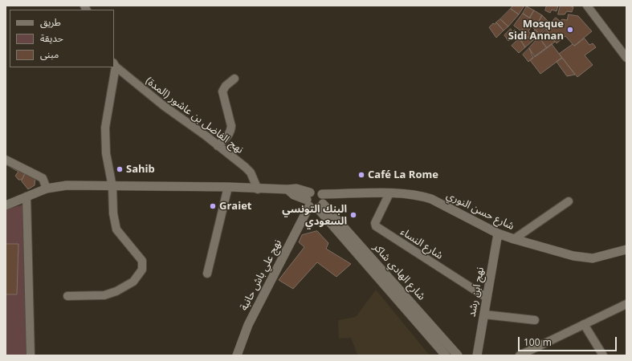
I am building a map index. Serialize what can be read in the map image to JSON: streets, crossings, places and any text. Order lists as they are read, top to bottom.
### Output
{
  "streets": {
    "street": [
      "نهج الفاضل بن عاشور (المدة)",
      "شارع حسن النوري",
      "شارع النساء",
      "شارع الهادي شاكر",
      "نهج علي باش حانبة",
      "نهج ابن رشد"
    ]
  },
  "crossings": [
    ["نهج الفاضل بن عاشور (المدة)", "شارع حسن النوري"],
    ["شارع حسن النوري", "شارع النساء"],
    ["شارع حسن النوري", "شارع الهادي شاكر"],
    ["شارع حسن النوري", "نهج علي باش حانبة"],
    ["شارع حسن النوري", "نهج ابن رشد"],
    ["شارع النساء", "نهج ابن رشد"],
    ["شارع الهادي شاكر", "نهج علي باش حانبة"]
  ],
  "places": [
    "Mosque Sidi Annan",
    "Sahib",
    "Café La Rome",
    "Graiet",
    "البنك التونسي السعودي"
  ],
  "legend": ["طريق", "حديقة", "مبنى"],
  "scale_bar": "100 m"
}
